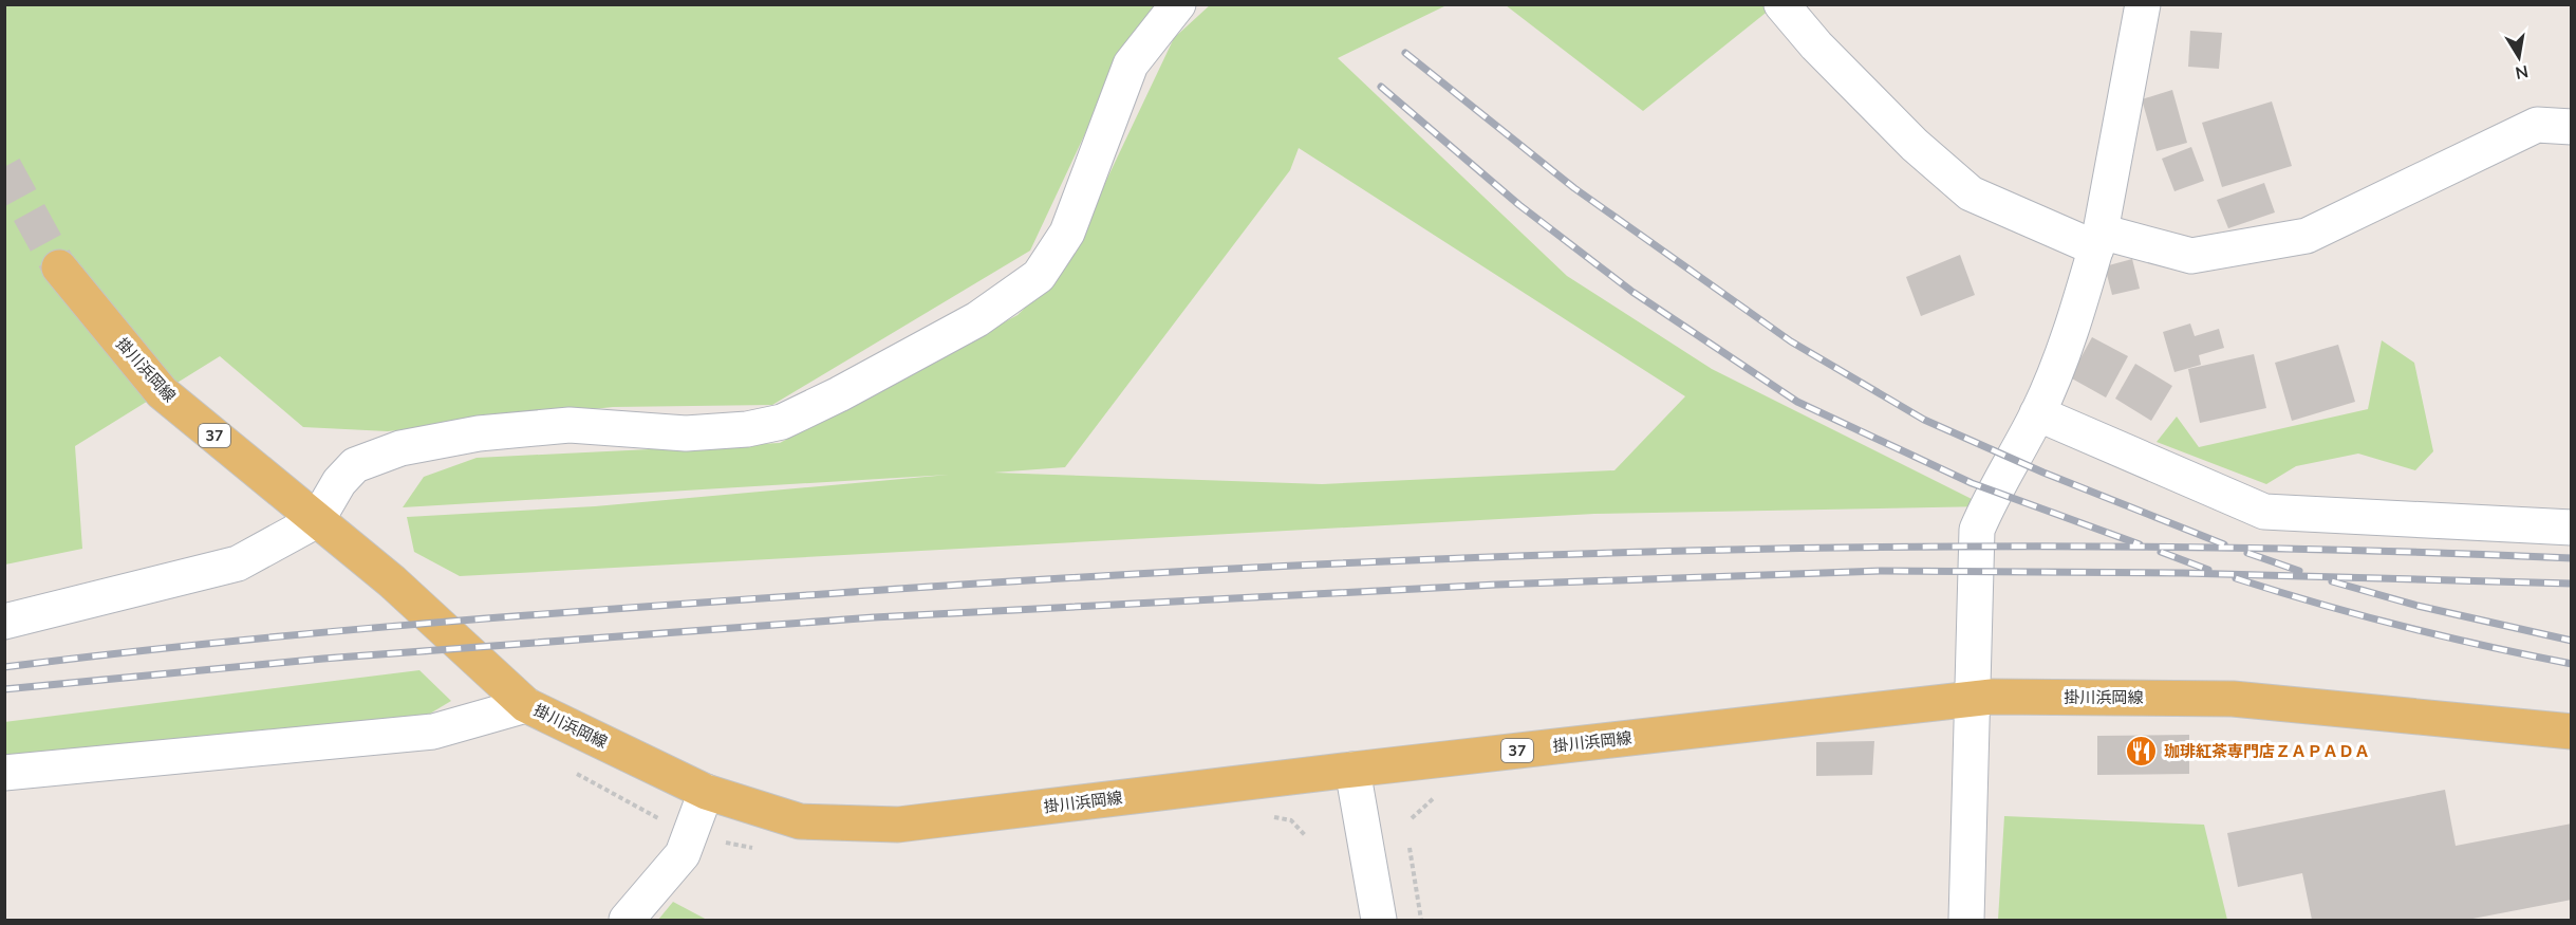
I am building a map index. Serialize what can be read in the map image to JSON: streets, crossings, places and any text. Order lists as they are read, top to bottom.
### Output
{
  "streets": {
    "main road": ["掛川浜岡線", "37"]
  },
  "places": {
    "restaurant": ["珈琲紅茶専門店ＺＡＰＡＤＡ"]
  },
  "north": "bottom"
}
